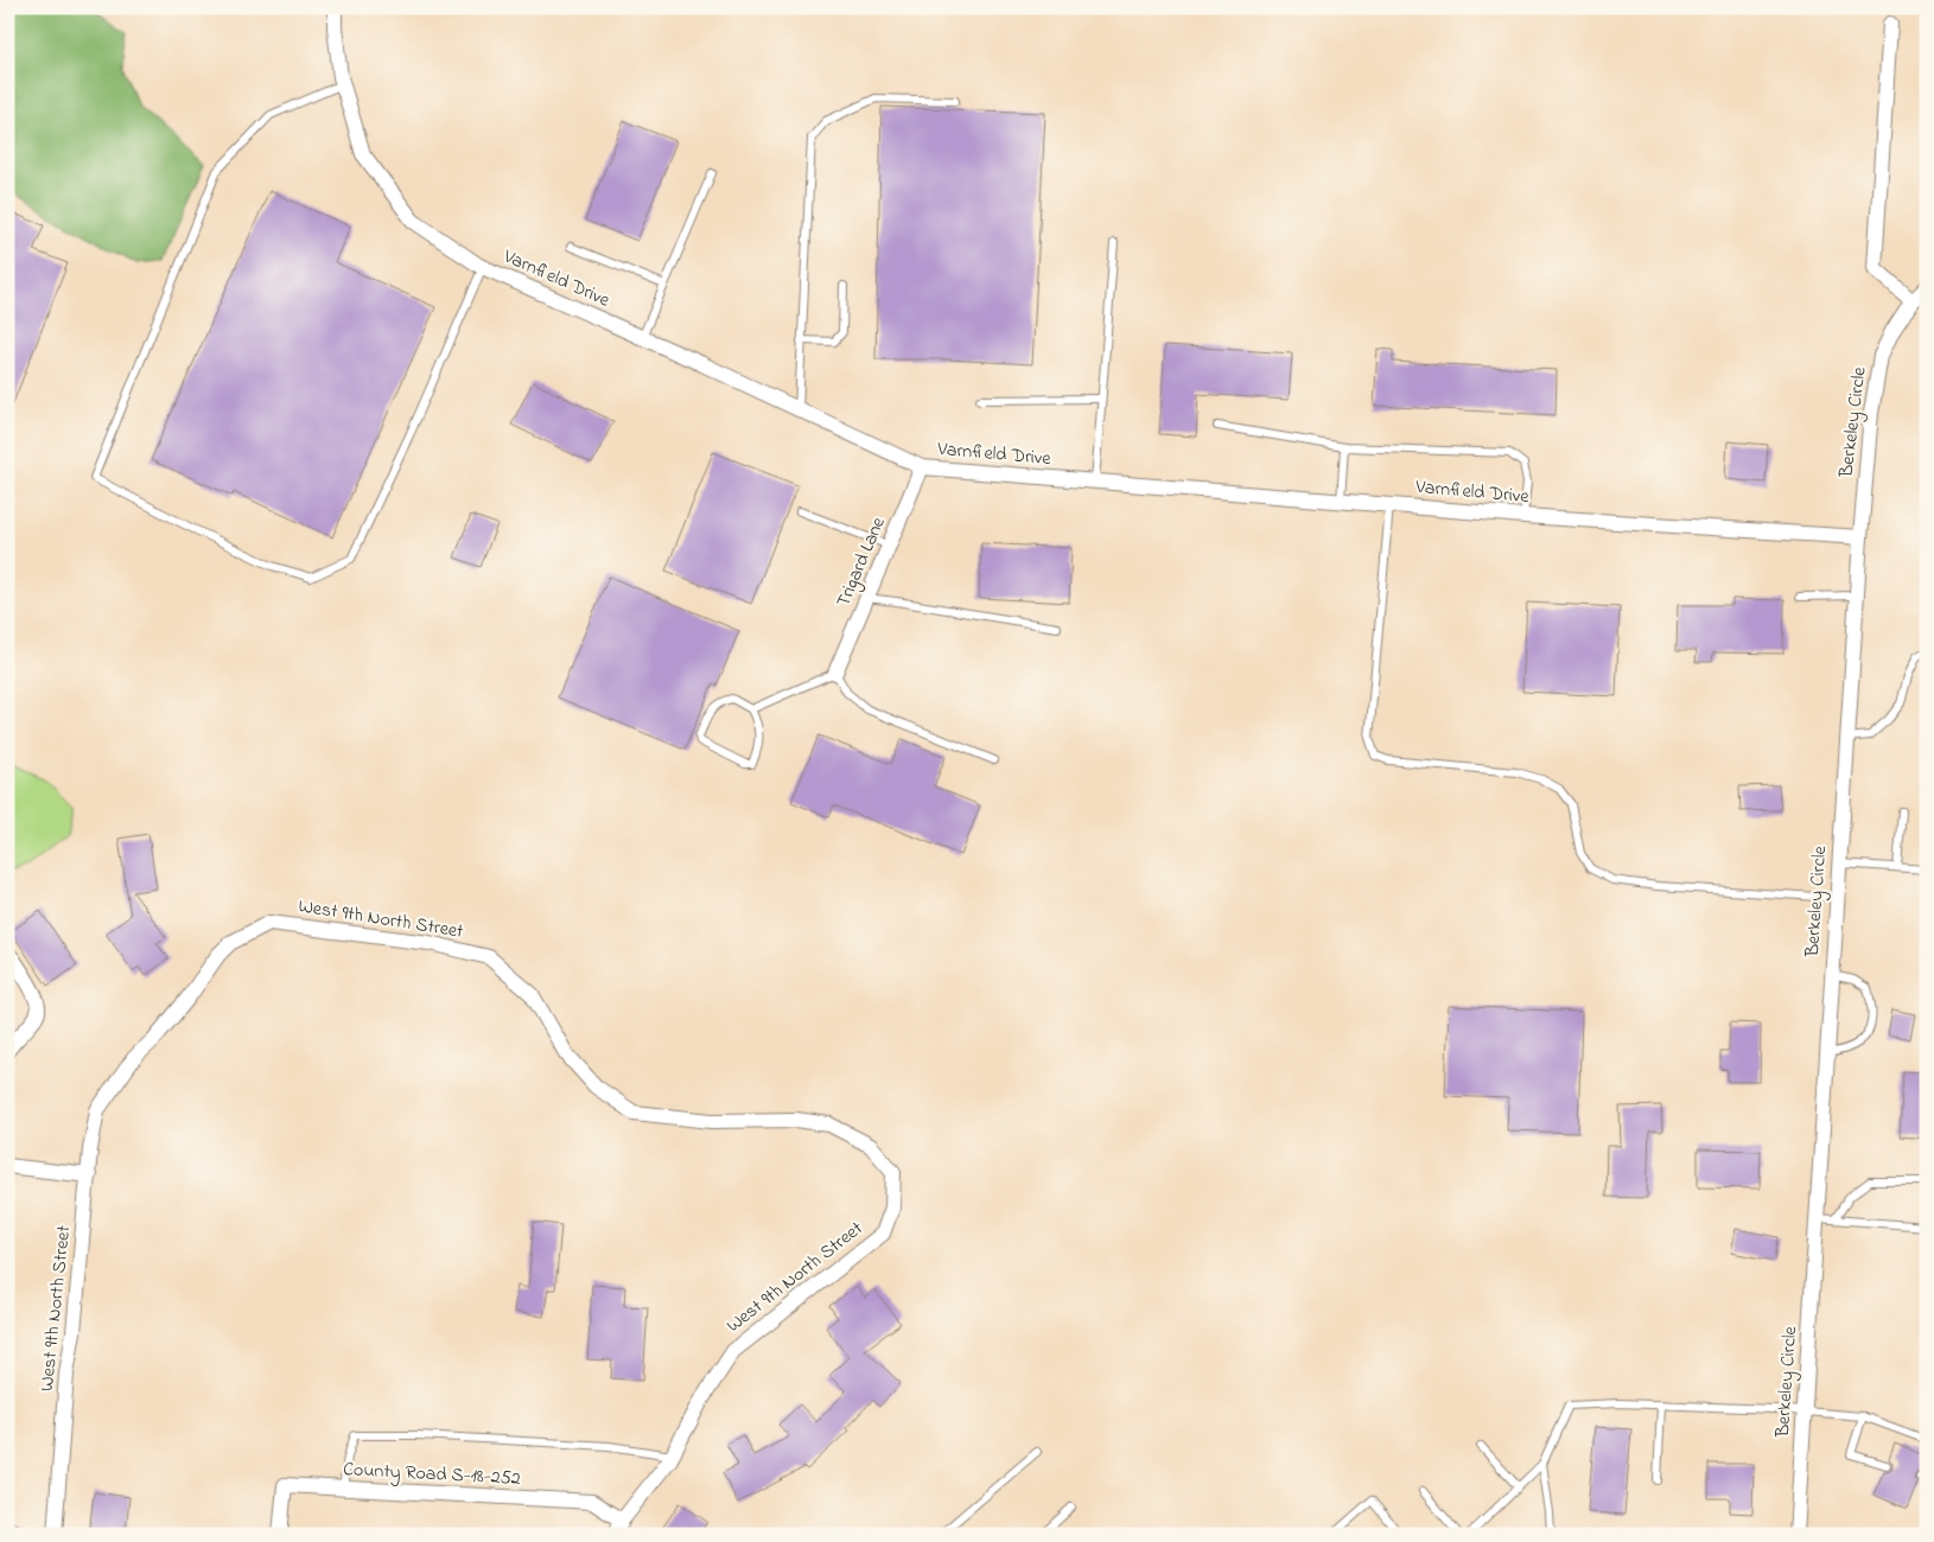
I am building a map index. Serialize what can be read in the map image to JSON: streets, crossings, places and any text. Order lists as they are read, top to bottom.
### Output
{
  "streets": {
    "street": [
      "Varnfield Drive",
      "Berkeley Circle",
      "Trigard Lane",
      "West 9th North Street",
      "County Road S-18-252"
    ]
  },
  "crossings": [
    ["Varnfield Drive", "Berkeley Circle"],
    ["Varnfield Drive", "Trigard Lane"],
    ["West 9th North Street", "County Road S-18-252"]
  ]
}
